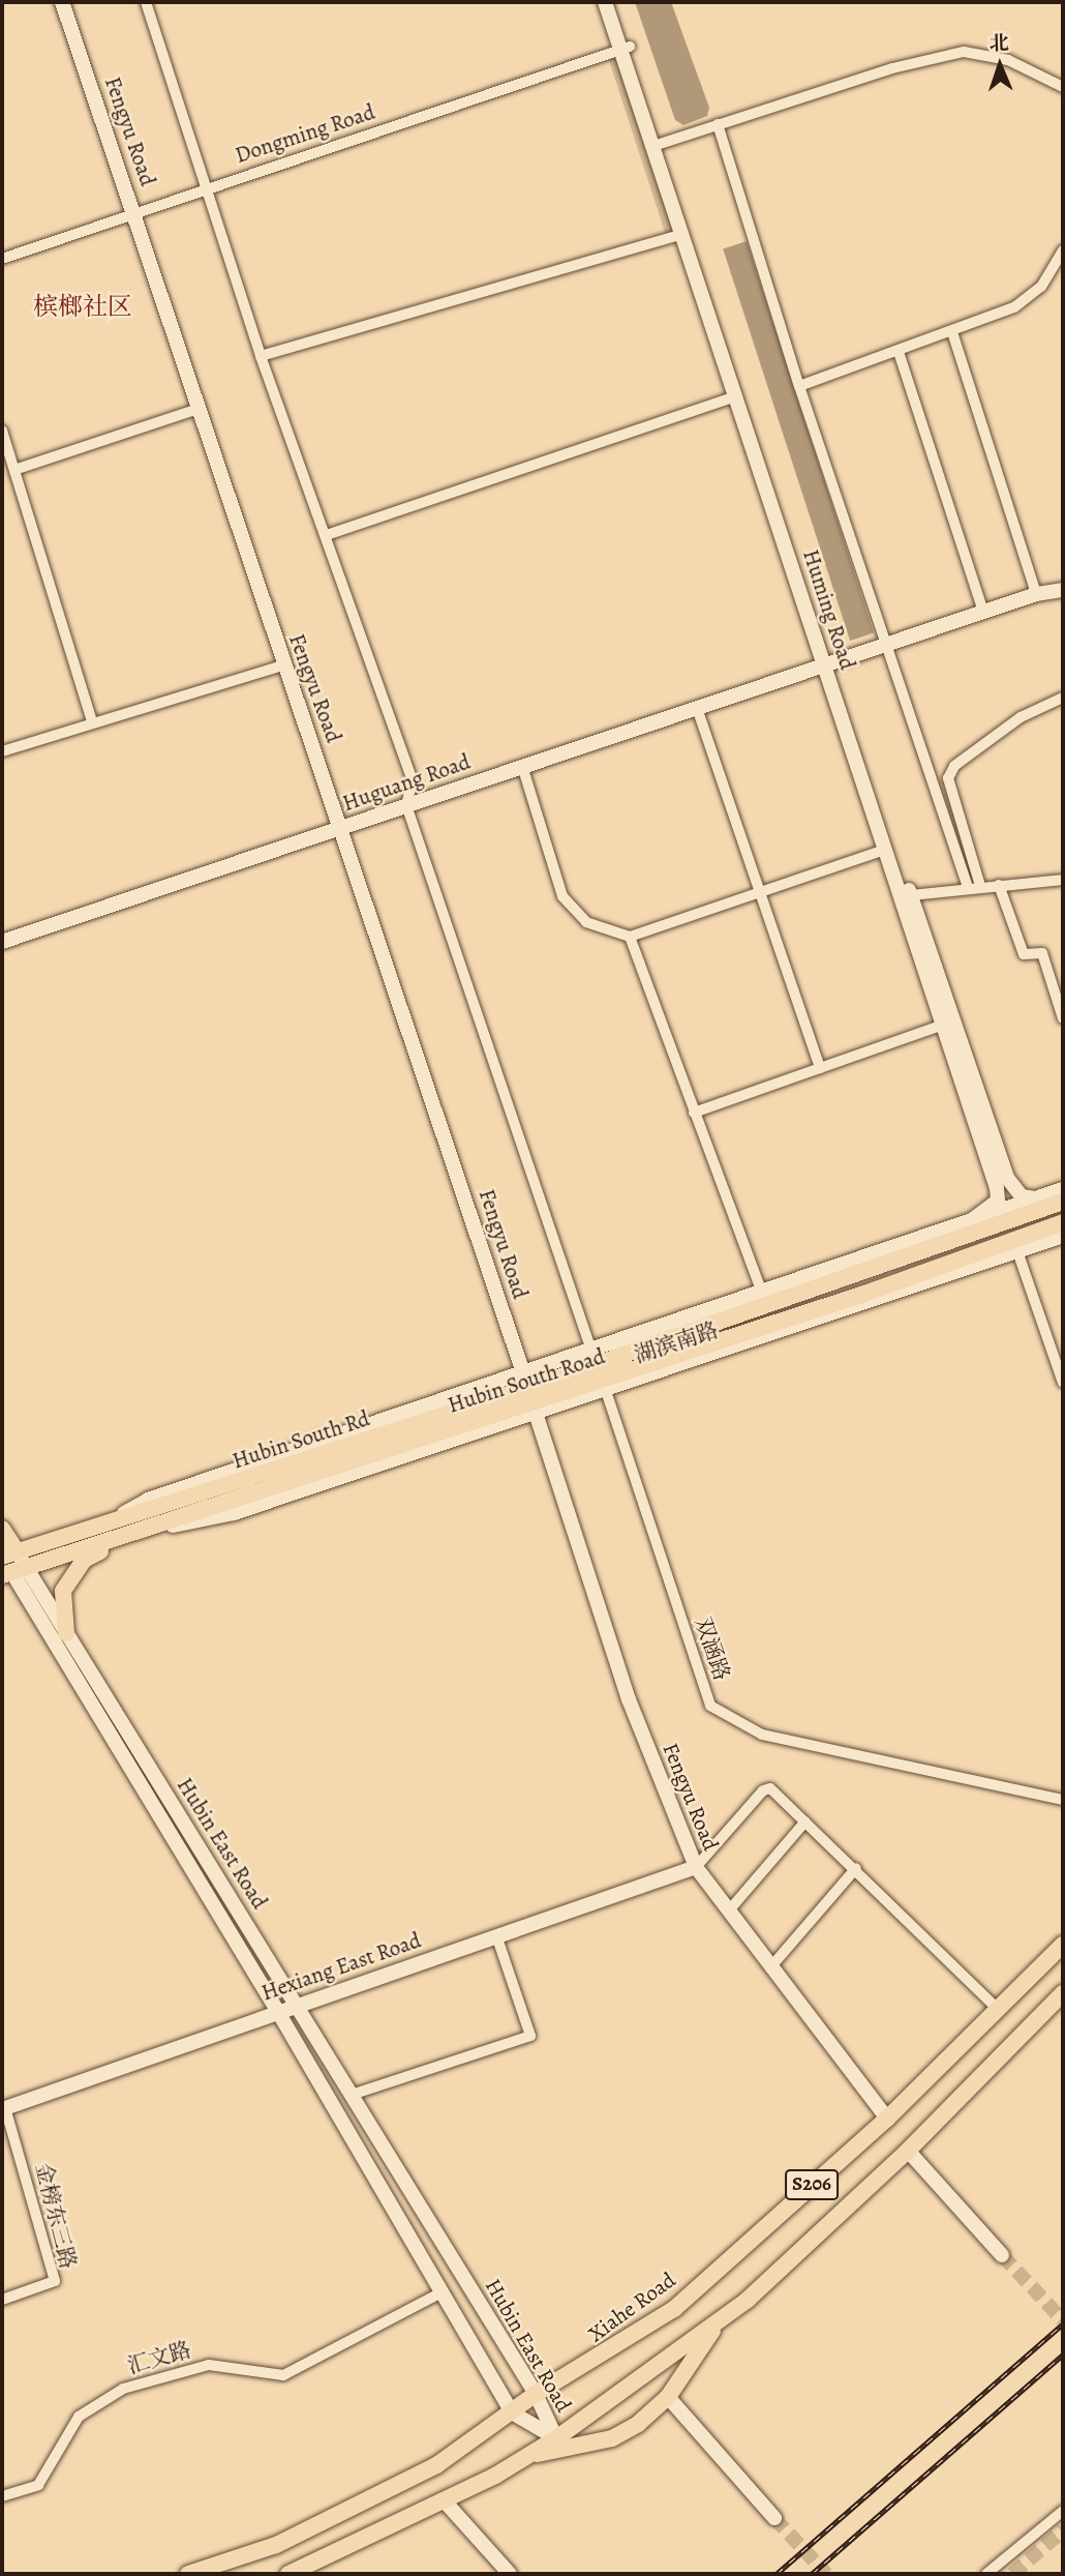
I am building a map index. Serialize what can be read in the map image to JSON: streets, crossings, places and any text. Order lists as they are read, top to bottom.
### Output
{
  "streets": {
    "main road": [
      "Hubin South Road",
      "Hubin South Rd",
      "Hubin East Road",
      "S206",
      "Xiahe Road"
    ],
    "street": [
      "Fengyu Road",
      "Dongming Road",
      "Huming Road",
      "Huguang Road",
      "湖滨南路",
      "双涵路",
      "Hexiang East Road",
      "金榜东三路",
      "汇文路"
    ]
  },
  "crossings": [
    ["Fengyu Road", "Dongming Road"],
    ["Fengyu Road", "Huguang Road"],
    ["Fengyu Road", "Hubin South Road"],
    ["Fengyu Road", "Hubin South Rd"],
    ["Fengyu Road", "Hexiang East Road"],
    ["Fengyu Road", "Xiahe Road"],
    ["Dongming Road", "Huming Road"],
    ["Huming Road", "Huguang Road"],
    ["湖滨南路", "Hubin South Road"],
    ["湖滨南路", "双涵路"],
    ["Hubin South Road", "Hubin South Rd"],
    ["Hubin South Road", "双涵路"],
    ["Hubin South Road", "Hubin East Road"],
    ["Hubin South Rd", "Hubin East Road"],
    ["Hubin East Road", "Hexiang East Road"],
    ["Hubin East Road", "S206"],
    ["Hubin East Road", "Xiahe Road"],
    ["Hubin East Road", "汇文路"],
    ["Hexiang East Road", "金榜东三路"]
  ],
  "districts": ["槟榔社区"],
  "north": "top"
}
